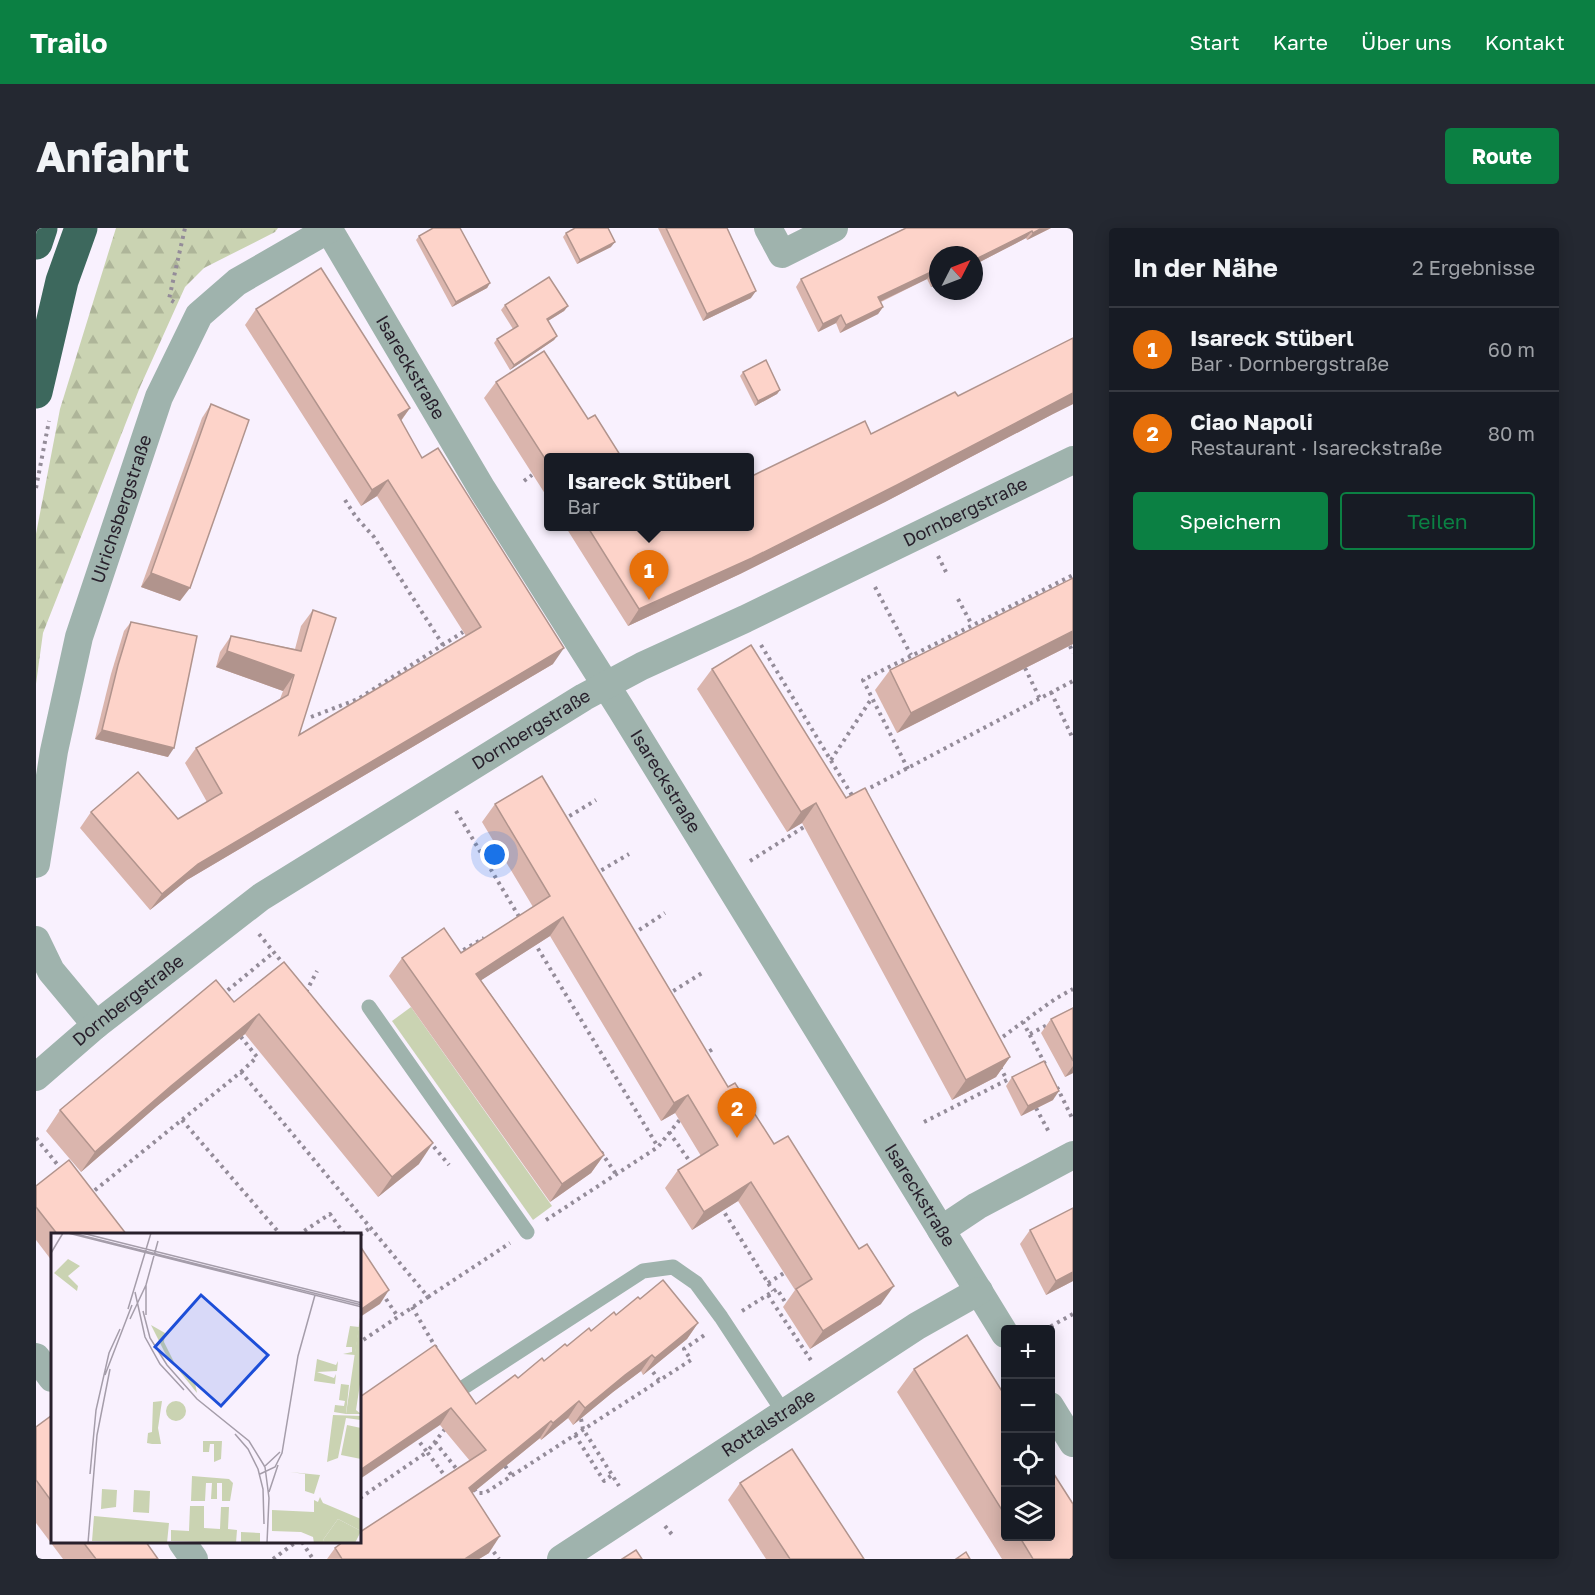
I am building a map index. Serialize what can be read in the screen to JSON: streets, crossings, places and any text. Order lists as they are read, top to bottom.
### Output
{
  "streets": {
    "street": [
      "Isareckstraße",
      "Ulrichsbergstraße",
      "Dornbergstraße",
      "Rottalstraße"
    ]
  },
  "crossings": [
    ["Isareckstraße", "Ulrichsbergstraße"],
    ["Isareckstraße", "Dornbergstraße"],
    ["Isareckstraße", "Rottalstraße"]
  ],
  "north": "top right",
  "page": {
    "header": "Trailo",
    "nav": [
      "Start",
      "Karte",
      "Über uns",
      "Kontakt"
    ],
    "buttons": [
      "Route",
      ["Speichern", "Teilen"]
    ],
    "title": "Anfahrt",
    "heading": ["In der Nähe", "2 Ergebnisse"],
    "list": [
      {
        "mark": "1",
        "name": "Isareck Stüberl",
        "note": "Bar · Dornbergstraße",
        "value": "60 m"
      },
      {
        "mark": "2",
        "name": "Ciao Napoli",
        "note": "Restaurant · Isareckstraße",
        "value": "80 m"
      }
    ],
    "popup": ["Isareck Stüberl", "Bar"],
    "pins": ["1", "2"],
    "map_buttons": ["+", "−"]
  }
}
